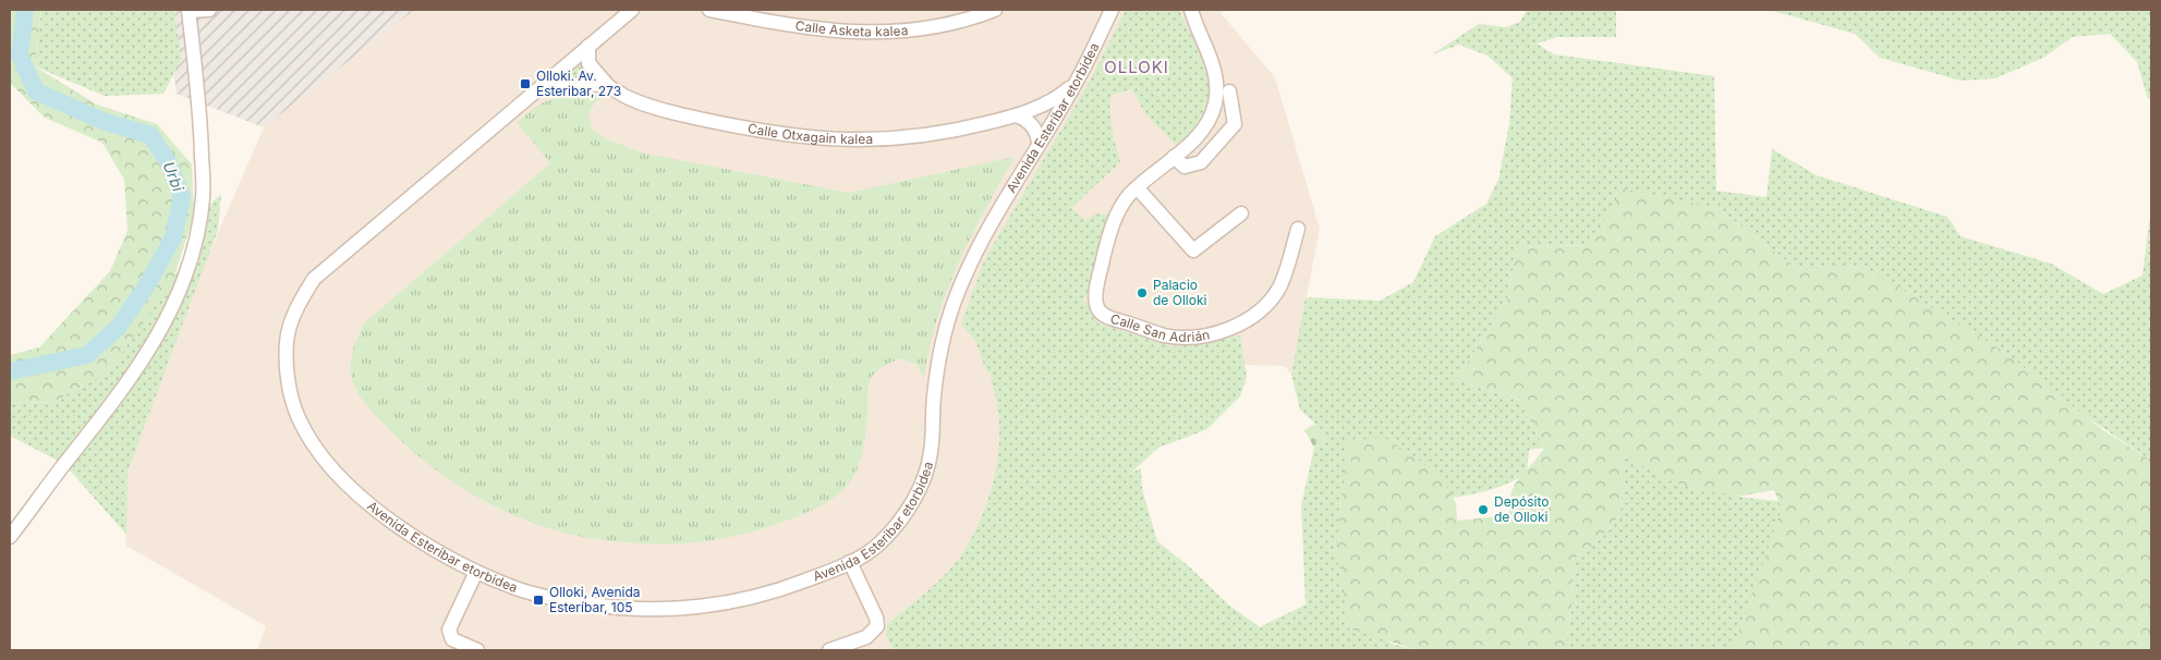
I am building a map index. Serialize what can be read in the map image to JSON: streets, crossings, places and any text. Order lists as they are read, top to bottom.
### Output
{
  "streets": {
    "street": [
      "Calle Asketa kalea",
      "Avenida Esteribar etorbidea",
      "Calle Otxagain kalea",
      "Calle San Adrián"
    ]
  },
  "crossings": [
    ["Avenida Esteribar etorbidea", "Calle Otxagain kalea"]
  ],
  "districts": ["OLLOKI"],
  "water": ["Urbi"],
  "places": {
    "transit": ["Olloki. Av. Esteribar, 273", "Olloki, Avenida Esteríbar, 105"],
    "other": ["Palacio de Olloki", "Depósito de Olloki"]
  }
}
